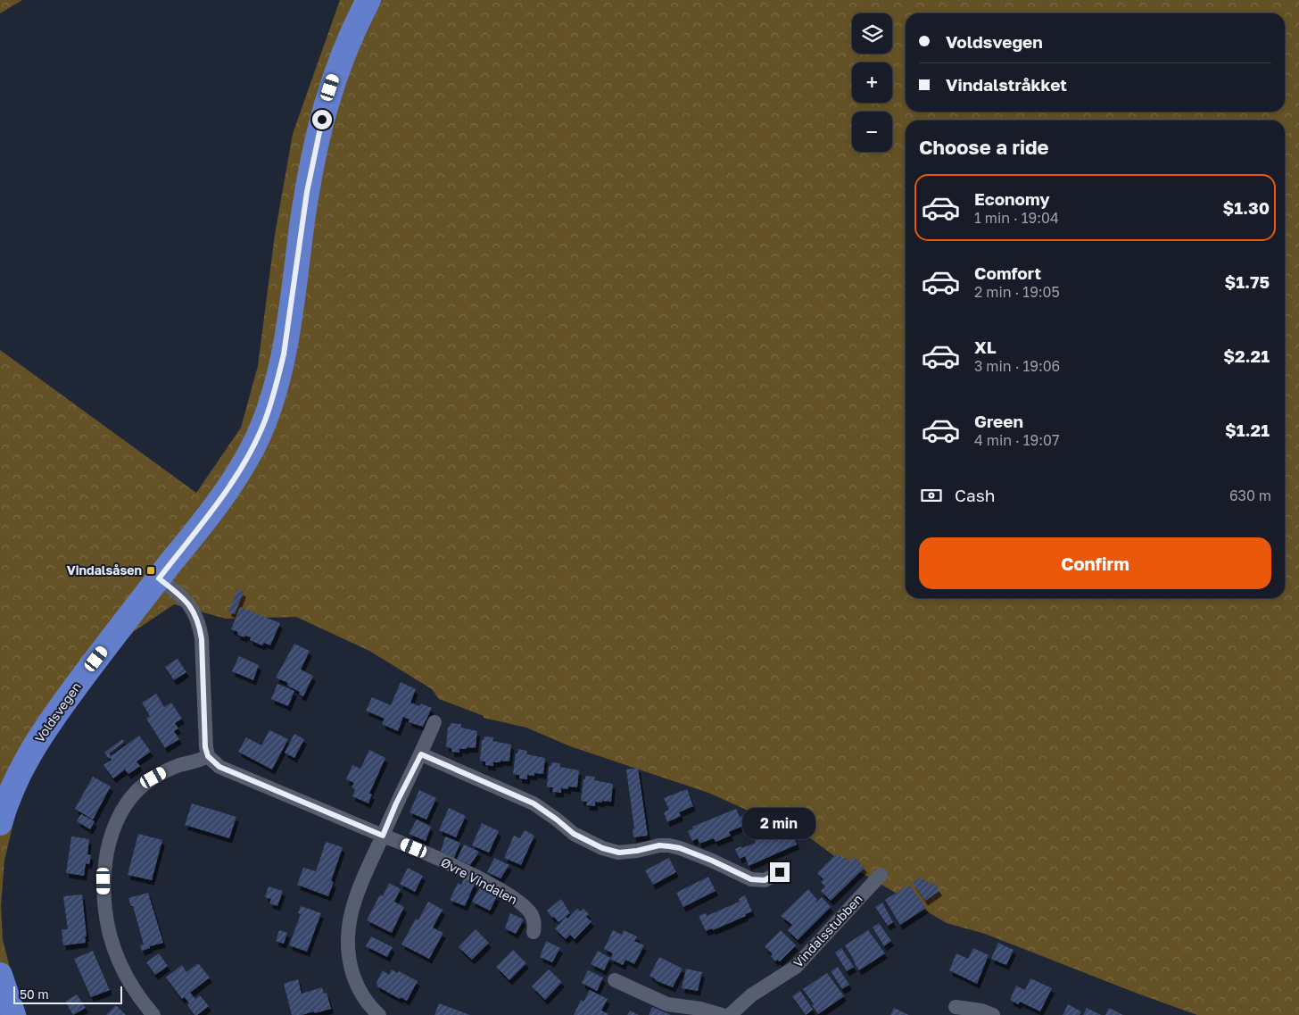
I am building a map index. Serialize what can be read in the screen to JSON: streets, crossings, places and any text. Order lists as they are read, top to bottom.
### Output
{
  "streets": {
    "highway": ["Voldsvegen"],
    "street": ["Øvre Vindalen", "Vindalsstubben"]
  },
  "places": {
    "transit": ["Vindalsåsen"]
  },
  "scale_bar": "50 m",
  "page": {
    "map_buttons": ["+", "−"],
    "banner": ["Voldsvegen", "Vindalstråkket"],
    "heading": "Choose a ride",
    "list": [
      {
        "name": "Economy",
        "note": "1 min · 19:04",
        "value": "$1.30"
      },
      {
        "name": "Comfort",
        "note": "2 min · 19:05",
        "value": "$1.75"
      },
      {
        "name": "XL",
        "note": "3 min · 19:06",
        "value": "$2.21"
      },
      {
        "name": "Green",
        "note": "4 min · 19:07",
        "value": "$1.21"
      }
    ],
    "pay": ["Cash", "630 m"],
    "buttons": "Confirm",
    "bubble": "2 min",
    "scale": "50 m"
  }
}
